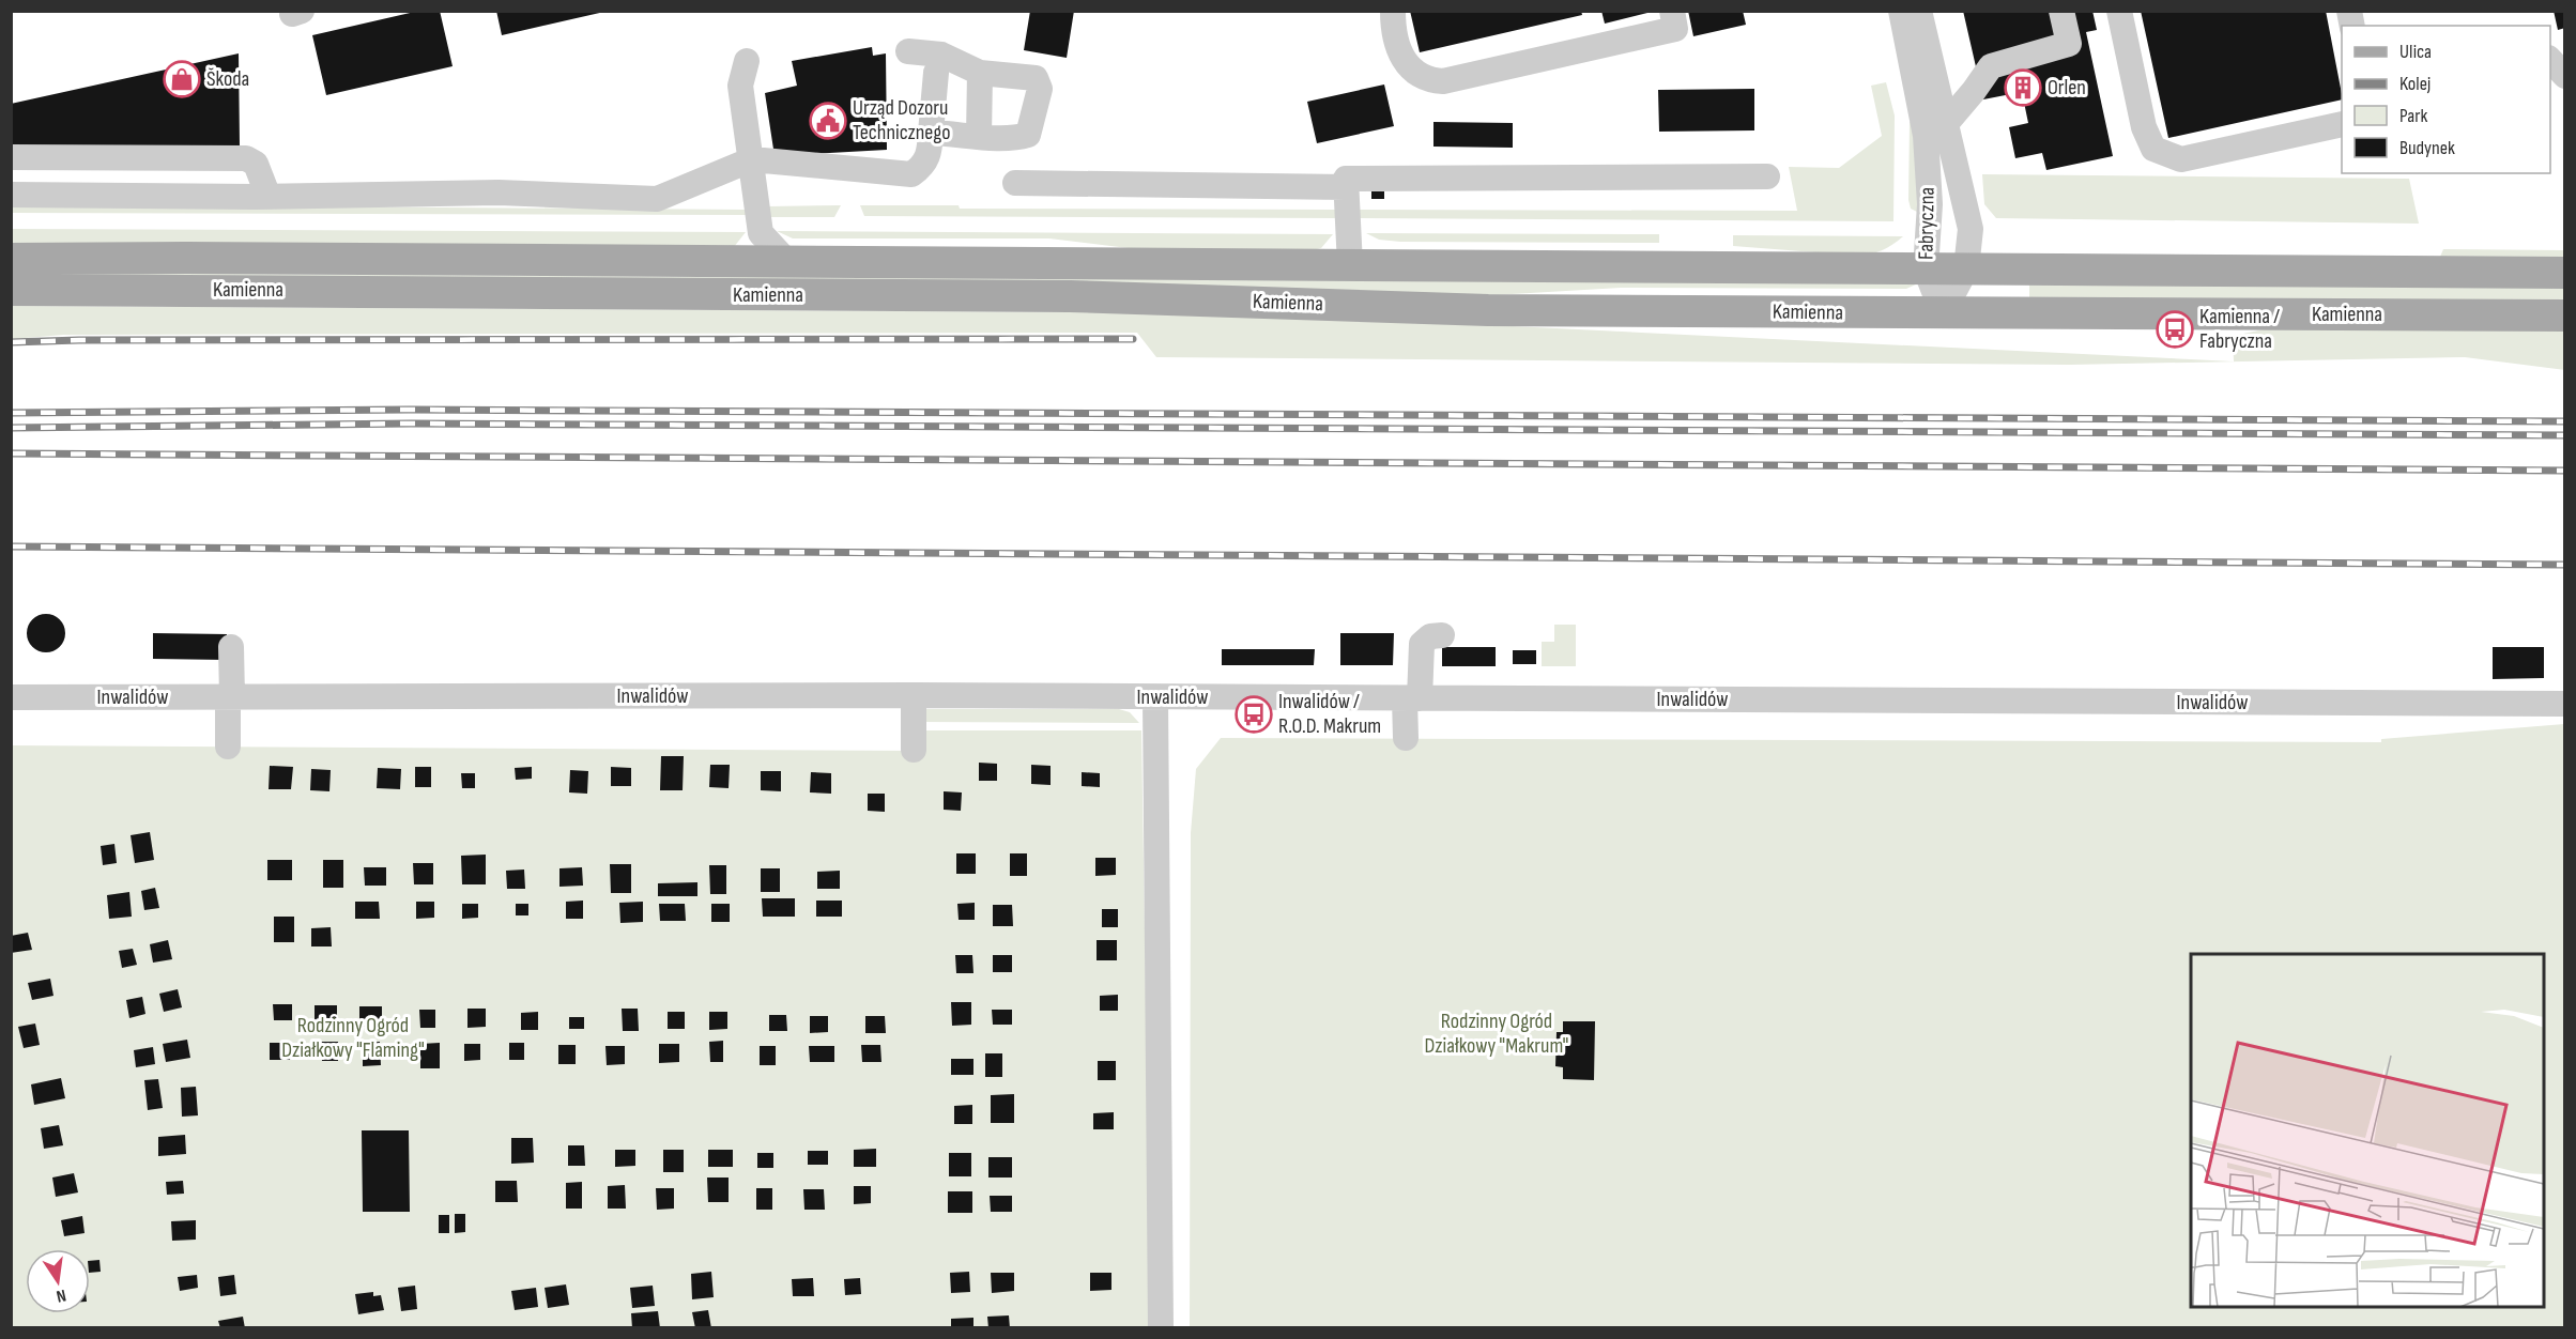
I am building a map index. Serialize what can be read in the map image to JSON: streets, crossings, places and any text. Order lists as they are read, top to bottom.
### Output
{
  "streets": {
    "main road": ["Kamienna"],
    "street": ["Fabryczna", "Inwalidów"]
  },
  "crossings": [
    ["Fabryczna", "Kamienna"]
  ],
  "parks": ["Rodzinny Ogród Działkowy \"Makrum\"", "Rodzinny Ogród Działkowy \"Flaming\""],
  "places": {
    "shop": ["Škoda"],
    "building": ["Orlen"],
    "public building": ["Urząd Dozoru Technicznego"],
    "bus stop": ["Kamienna / Fabryczna", "Inwalidów / R.O.D. Makrum"]
  },
  "legend": [
    "Ulica",
    "Kolej",
    "Park",
    "Budynek"
  ],
  "north": "bottom"
}
